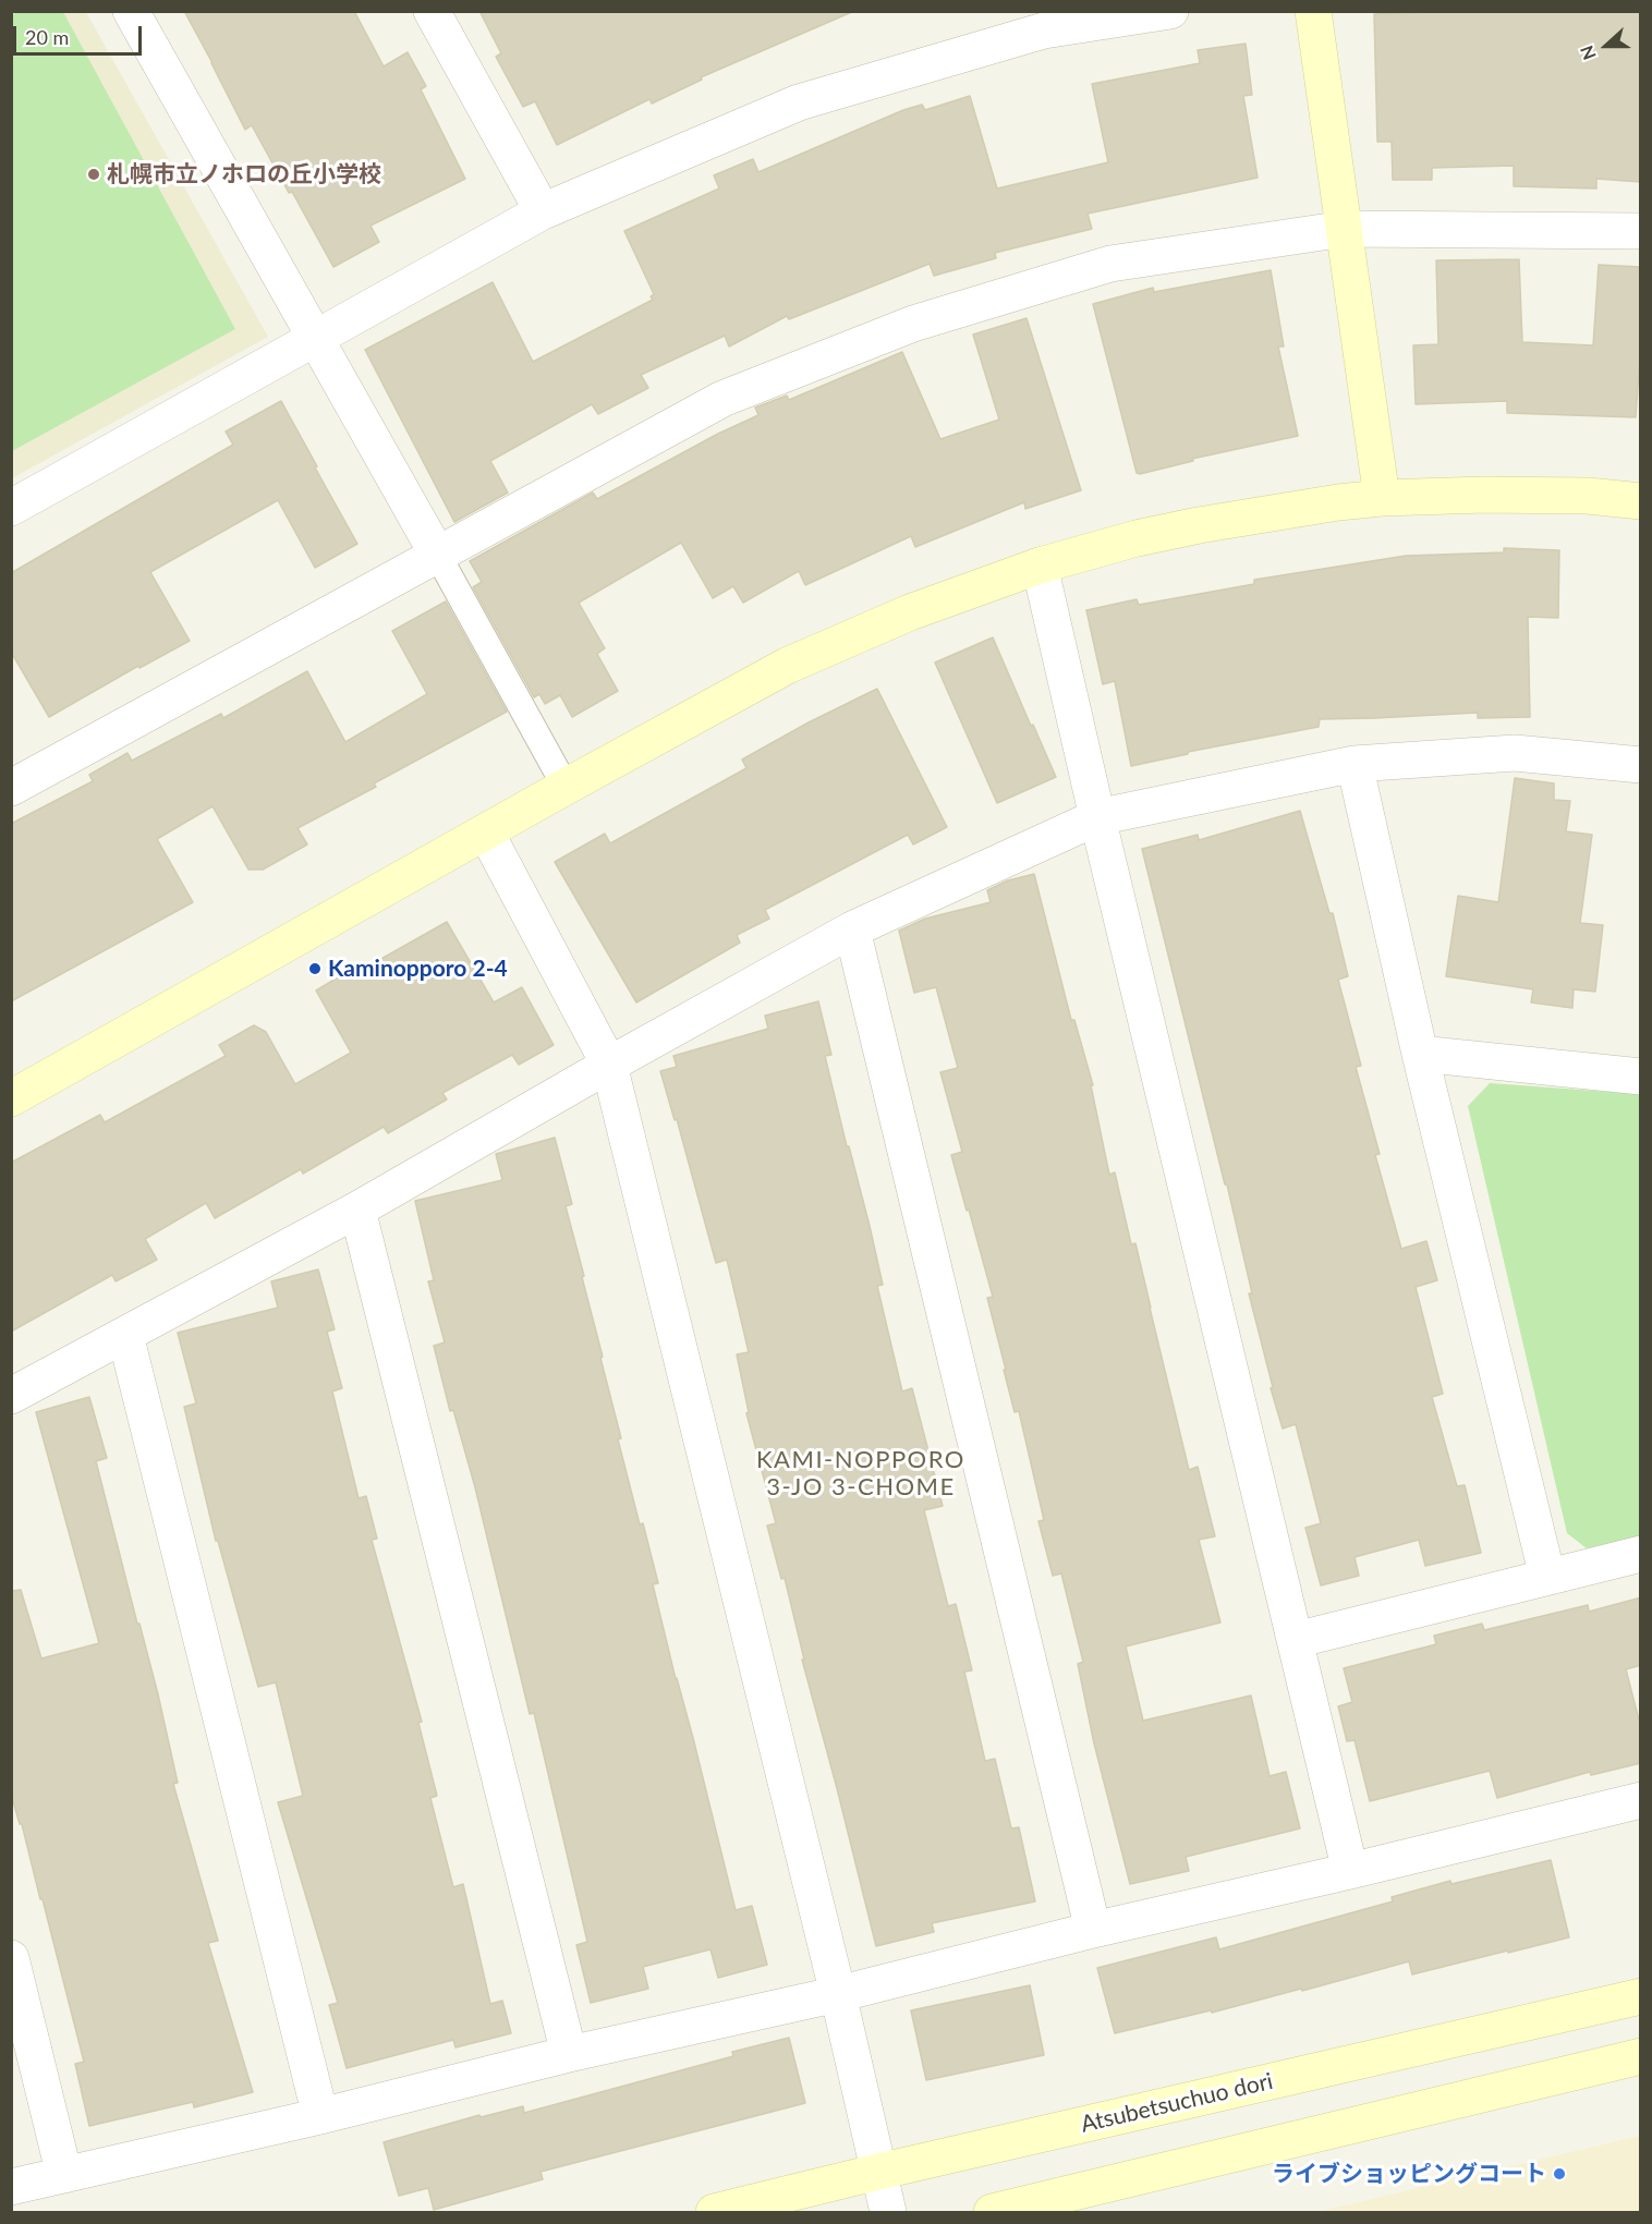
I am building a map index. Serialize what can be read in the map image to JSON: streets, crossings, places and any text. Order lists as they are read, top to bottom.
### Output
{
  "streets": {
    "street": ["Atsubetsuchuo dori"]
  },
  "districts": ["KAMI-NOPPORO 3-JO 3-CHOME"],
  "places": ["札幌市立ノホロの丘小学校", "Kaminopporo 2-4", "ライブショッピングコート"],
  "scale_bar": "20 m",
  "north": "left"
}
